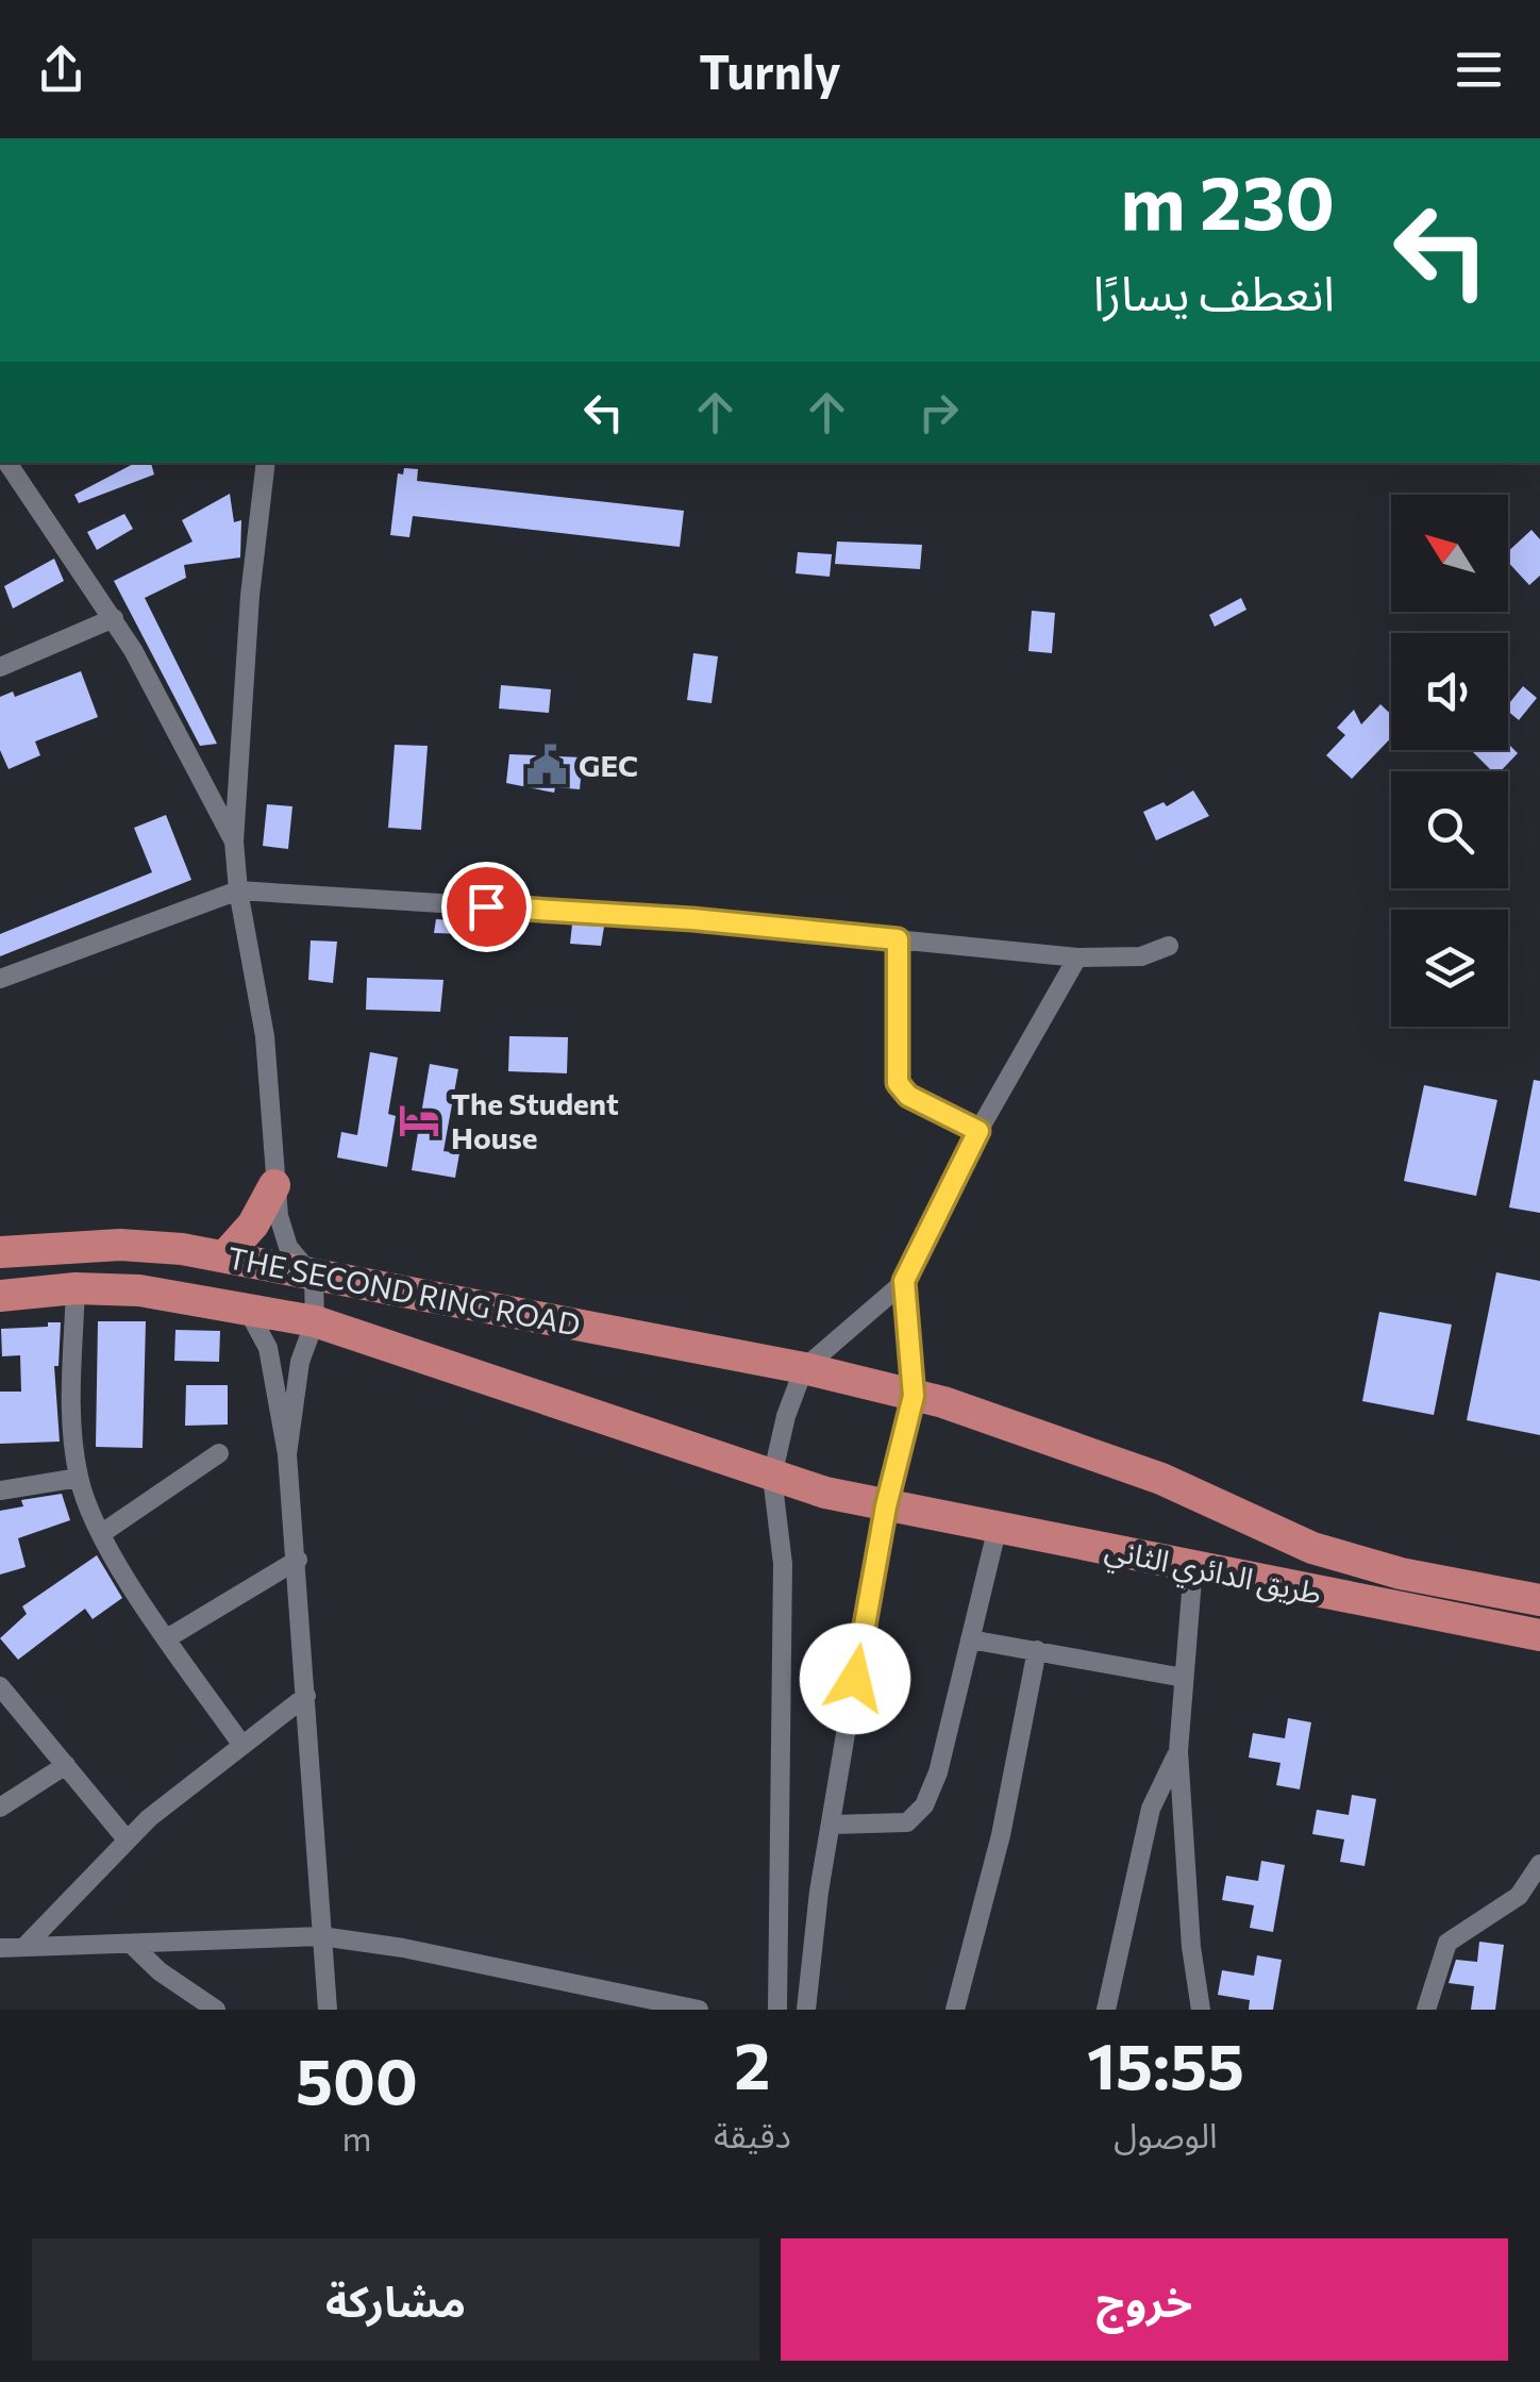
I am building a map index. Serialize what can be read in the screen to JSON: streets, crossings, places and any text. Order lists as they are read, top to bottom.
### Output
{
  "streets": {
    "main road": ["THE SECOND RING ROAD", "طريق الدائري الثاني"]
  },
  "crossings": [
    ["THE SECOND RING ROAD", "طريق الدائري الثاني"]
  ],
  "places": {
    "public building": ["GEC"],
    "hotel": ["The Student House"]
  },
  "north": "top left",
  "page": {
    "header": "Turnly",
    "turn": ["230 m", "انعطف يسارًا"],
    "eta": [
      "15:55",
      "الوصول",
      "2",
      "دقيقة",
      "500",
      "m"
    ],
    "buttons": ["خروج", "مشاركة"]
  }
}
